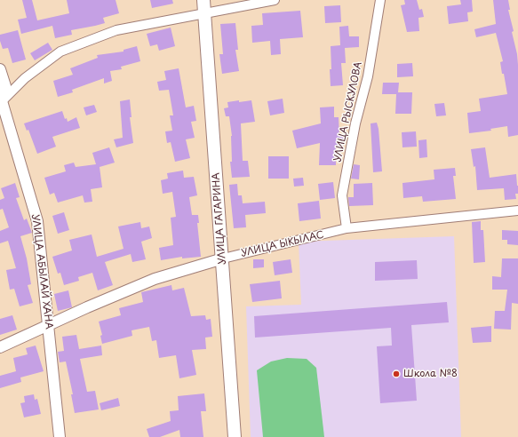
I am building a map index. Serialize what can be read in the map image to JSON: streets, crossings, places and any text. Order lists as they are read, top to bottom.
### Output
{
  "streets": {
    "main road": ["УЛИЦА ГАГАРИНА"],
    "street": ["УЛИЦА РЫСКУЛОВА", "УЛИЦА ЫКЫЛАС", "УЛИЦА АБЫЛАЙ ХАНА"]
  },
  "crossings": [
    ["УЛИЦА РЫСКУЛОВА", "УЛИЦА ЫКЫЛАС"],
    ["УЛИЦА ГАГАРИНА", "УЛИЦА ЫКЫЛАС"],
    ["УЛИЦА ЫКЫЛАС", "УЛИЦА АБЫЛАЙ ХАНА"]
  ],
  "places": ["Школа №8"]
}
